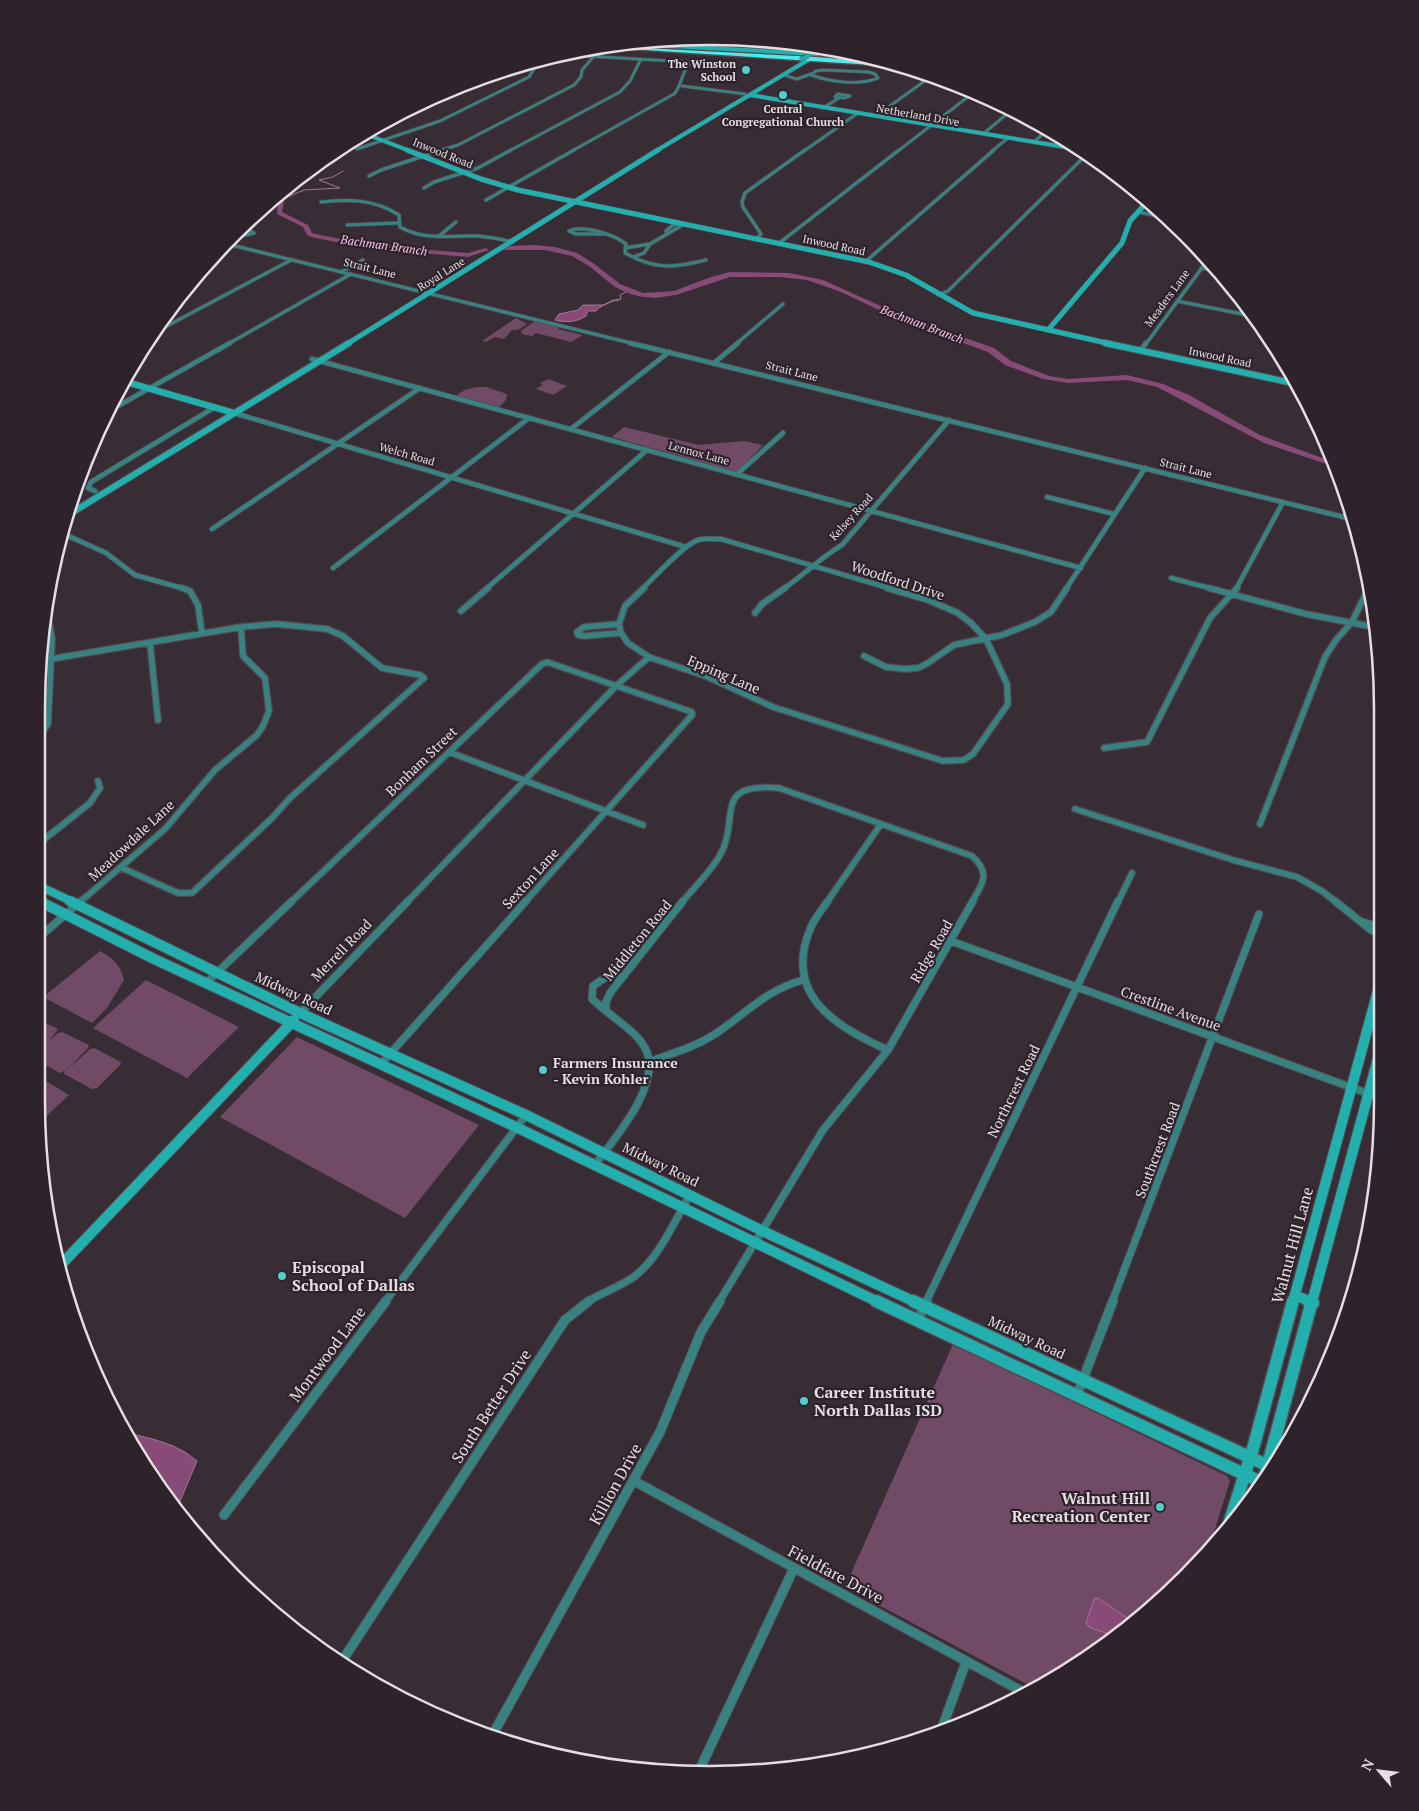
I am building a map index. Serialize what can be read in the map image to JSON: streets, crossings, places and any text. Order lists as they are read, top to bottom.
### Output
{
  "streets": {
    "main road": [
      "Netherland Drive",
      "Inwood Road",
      "Royal Lane",
      "Welch Road",
      "Merrell Road",
      "Midway Road",
      "Walnut Hill Lane"
    ],
    "street": [
      "Strait Lane",
      "Meaders Lane",
      "Lennox Lane",
      "Kelsey Road",
      "Woodford Drive",
      "Epping Lane",
      "Bonham Street",
      "Meadowdale Lane",
      "Sexton Lane",
      "Middleton Road",
      "Ridge Road",
      "Crestline Avenue",
      "Northcrest Road",
      "Southcrest Road",
      "Montwood Lane",
      "South Better Drive",
      "Killion Drive",
      "Fieldfare Drive"
    ]
  },
  "crossings": [
    ["Netherland Drive", "Royal Lane"],
    ["Inwood Road", "Royal Lane"],
    ["Inwood Road", "Meaders Lane"],
    ["Strait Lane", "Royal Lane"],
    ["Strait Lane", "Kelsey Road"],
    ["Royal Lane", "Lennox Lane"],
    ["Royal Lane", "Welch Road"],
    ["Lennox Lane", "Kelsey Road"],
    ["Welch Road", "Woodford Drive"],
    ["Kelsey Road", "Woodford Drive"],
    ["Woodford Drive", "Epping Lane"],
    ["Epping Lane", "Merrell Road"],
    ["Bonham Street", "Sexton Lane"],
    ["Bonham Street", "Merrell Road"],
    ["Bonham Street", "Midway Road"],
    ["Meadowdale Lane", "Midway Road"],
    ["Sexton Lane", "Midway Road"],
    ["Middleton Road", "Ridge Road"],
    ["Merrell Road", "Midway Road"],
    ["Ridge Road", "Midway Road"],
    ["Ridge Road", "Crestline Avenue"],
    ["Ridge Road", "Killion Drive"],
    ["Midway Road", "Northcrest Road"],
    ["Midway Road", "Southcrest Road"],
    ["Midway Road", "Walnut Hill Lane"],
    ["Midway Road", "Montwood Lane"],
    ["Midway Road", "South Better Drive"],
    ["Midway Road", "Killion Drive"],
    ["Crestline Avenue", "Northcrest Road"],
    ["Crestline Avenue", "Southcrest Road"],
    ["Crestline Avenue", "Walnut Hill Lane"],
    ["Killion Drive", "Fieldfare Drive"]
  ],
  "water": ["Bachman Branch"],
  "places": [
    "The Winston School",
    "Central Congregational Church",
    "Farmers Insurance - Kevin Kohler",
    "Episcopal School of Dallas",
    "Career Institute North Dallas ISD",
    "Walnut Hill Recreation Center"
  ],
  "north": "top left"
}
